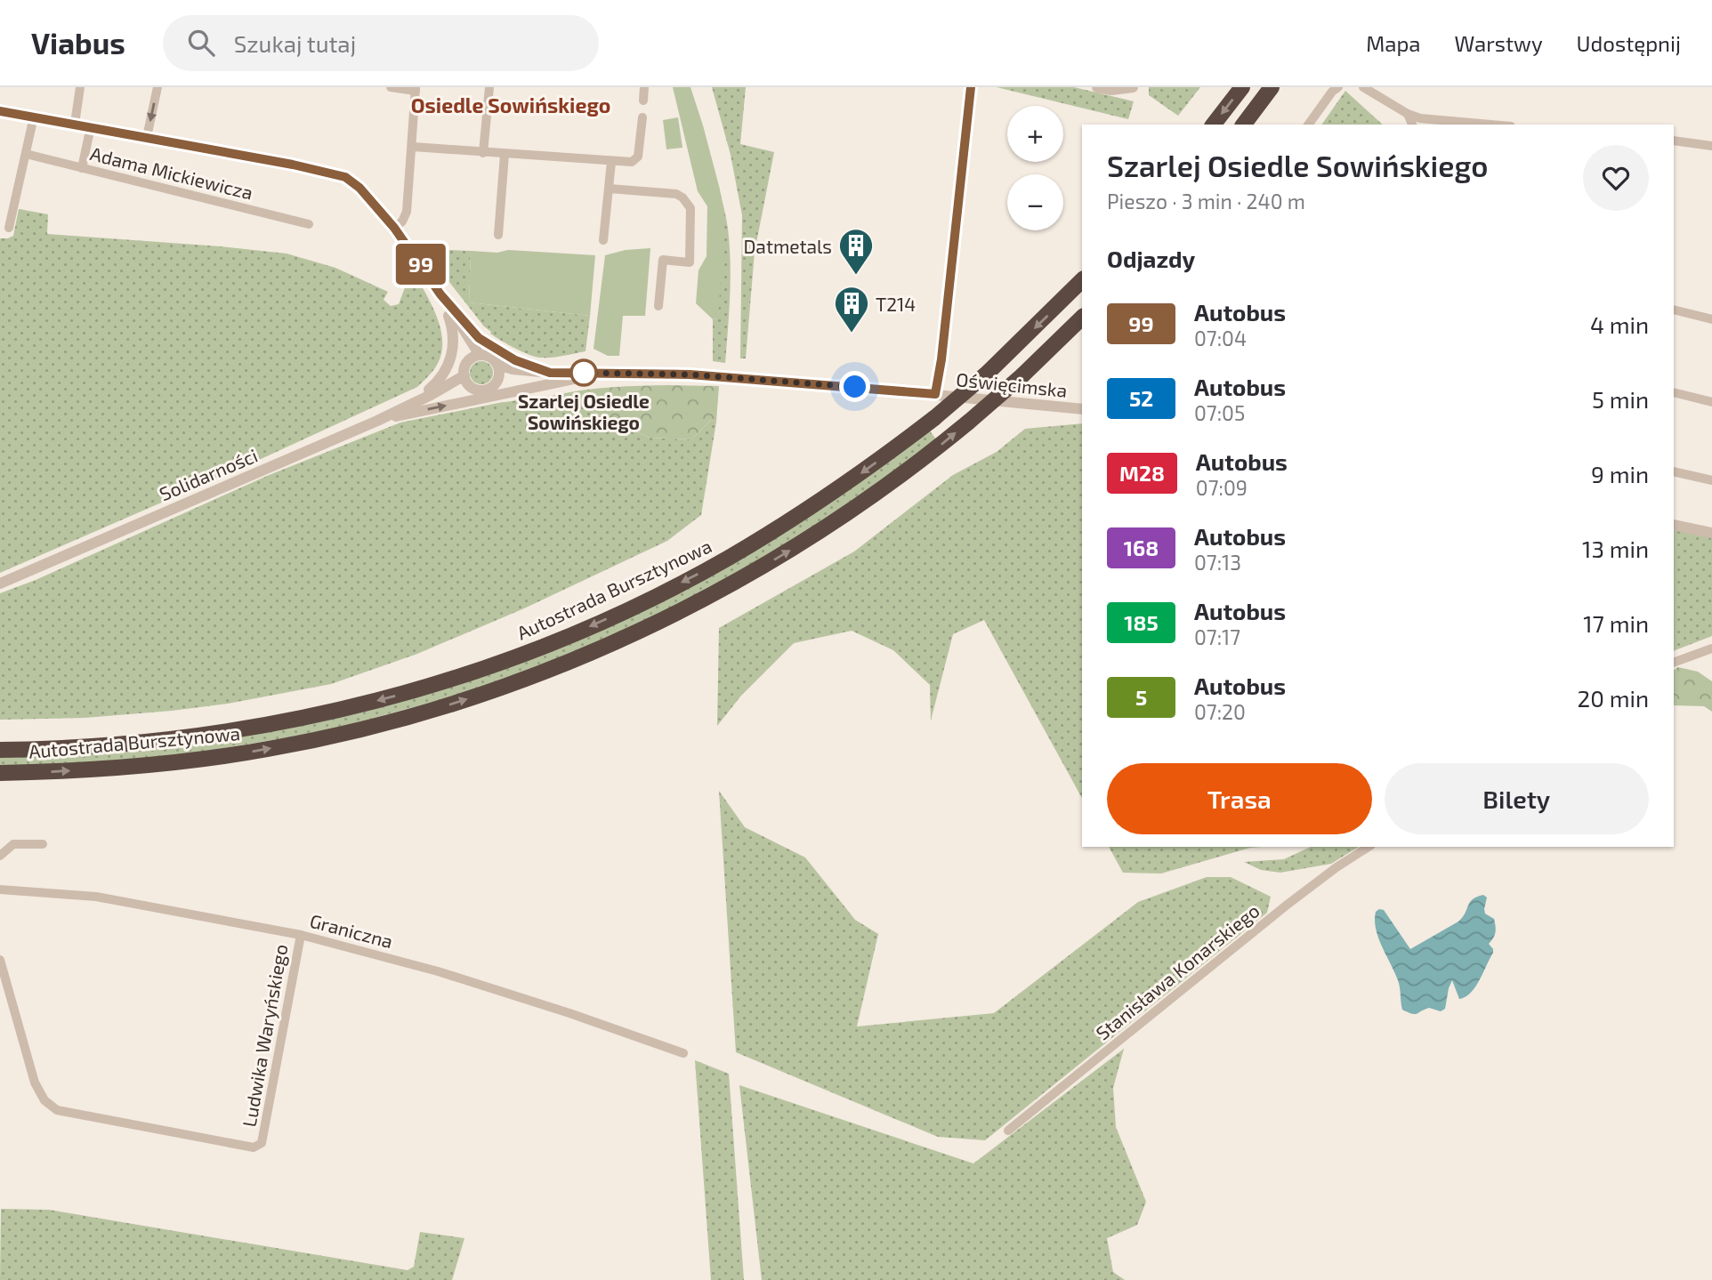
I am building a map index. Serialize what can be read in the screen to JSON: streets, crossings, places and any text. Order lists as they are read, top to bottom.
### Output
{
  "streets": {
    "highway": ["Autostrada Bursztynowa"],
    "street": [
      "Adama Mickiewicza",
      "Oświęcimska",
      "Solidarności",
      "Graniczna",
      "Stanisława Konarskiego",
      "Ludwika Waryńskiego"
    ]
  },
  "crossings": [
    ["Graniczna", "Ludwika Waryńskiego"]
  ],
  "districts": ["Osiedle Sowińskiego"],
  "places": {
    "building": ["Datmetals", "T214"],
    "other": ["Szarlej Osiedle Sowińskiego"]
  },
  "lines": ["bus line 99"],
  "page": {
    "header": "Viabus",
    "search": "Szukaj tutaj",
    "nav": ["Mapa", "Warstwy", "Udostępnij"],
    "on_map": "99",
    "map_buttons": ["+", "−"],
    "heading": [
      ["Szarlej Osiedle Sowińskiego", "Pieszo · 3 min · 240 m"],
      "Odjazdy"
    ],
    "list": [
      {
        "mark": "99",
        "name": "Autobus",
        "note": "07:04",
        "value": "4 min"
      },
      {
        "mark": "52",
        "name": "Autobus",
        "note": "07:05",
        "value": "5 min"
      },
      {
        "mark": "M28",
        "name": "Autobus",
        "note": "07:09",
        "value": "9 min"
      },
      {
        "mark": "168",
        "name": "Autobus",
        "note": "07:13",
        "value": "13 min"
      },
      {
        "mark": "185",
        "name": "Autobus",
        "note": "07:17",
        "value": "17 min"
      },
      {
        "mark": "5",
        "name": "Autobus",
        "note": "07:20",
        "value": "20 min"
      }
    ],
    "buttons": ["Trasa", "Bilety"]
  }
}
